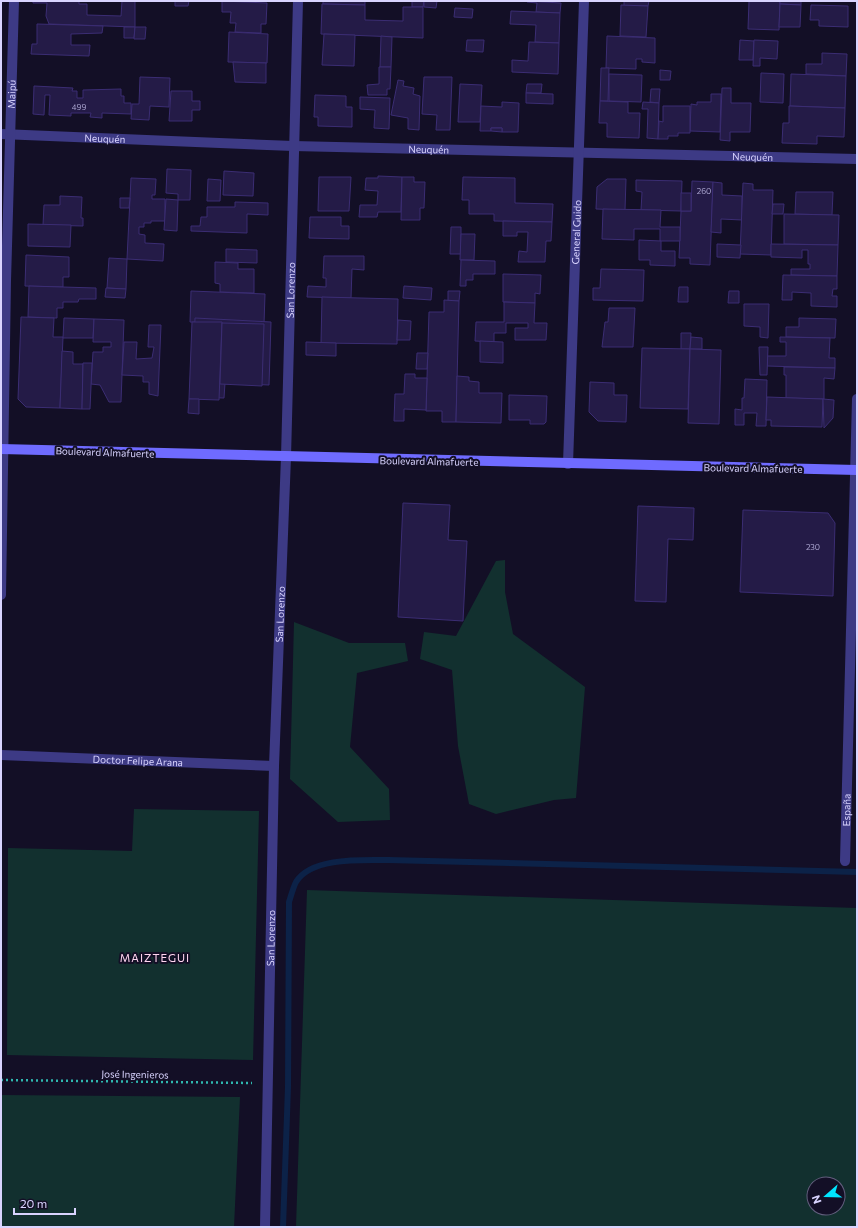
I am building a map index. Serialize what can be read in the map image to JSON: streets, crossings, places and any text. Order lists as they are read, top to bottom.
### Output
{
  "streets": {
    "main road": ["Boulevard Almafuerte"],
    "street": [
      "Maipú",
      "Neuquén",
      "General Guido",
      "San Lorenzo",
      "Doctor Felipe Arana",
      "España"
    ],
    "path": ["José Ingenieros"]
  },
  "crossings": [
    ["Maipú", "Neuquén"],
    ["Maipú", "Boulevard Almafuerte"],
    ["Neuquén", "General Guido"],
    ["Neuquén", "San Lorenzo"],
    ["General Guido", "Boulevard Almafuerte"],
    ["San Lorenzo", "Boulevard Almafuerte"],
    ["San Lorenzo", "Doctor Felipe Arana"],
    ["San Lorenzo", "José Ingenieros"],
    ["Boulevard Almafuerte", "España"]
  ],
  "districts": ["MAIZTEGUI"],
  "house_numbers": ["499", "260", "230"],
  "scale_bar": "20 m",
  "north": "left"
}
